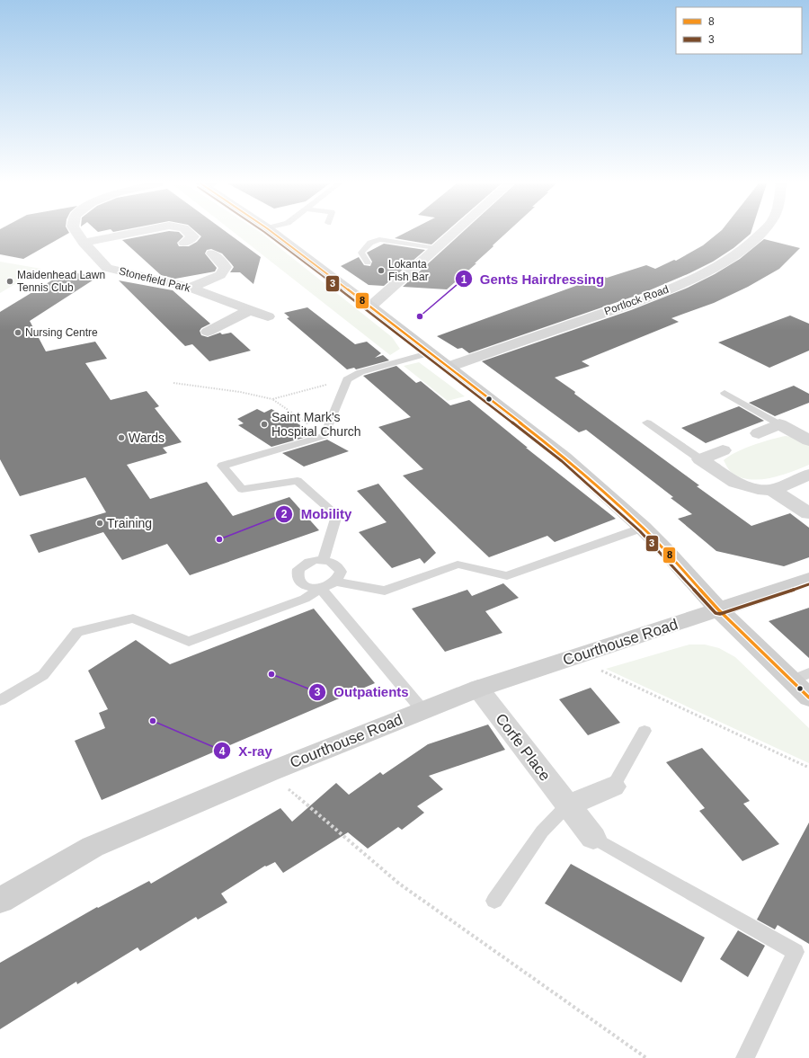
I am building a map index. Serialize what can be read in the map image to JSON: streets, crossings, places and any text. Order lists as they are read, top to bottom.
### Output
{
  "streets": {
    "street": [
      "Stonefield Park",
      "Portlock Road",
      "Courthouse Road",
      "Corfe Place"
    ]
  },
  "crossings": [
    ["Courthouse Road", "Corfe Place"]
  ],
  "places": [
    "Lokanta Fish Bar",
    "Maidenhead Lawn Tennis Club",
    "Gents Hairdressing",
    "Nursing Centre",
    "Saint Mark's Hospital Church",
    "Wards",
    "Training",
    "Mobility",
    "Outpatients",
    "X-ray"
  ],
  "lines": ["transit line 8", "transit line 3"],
  "legend": ["8", "3"]
}
